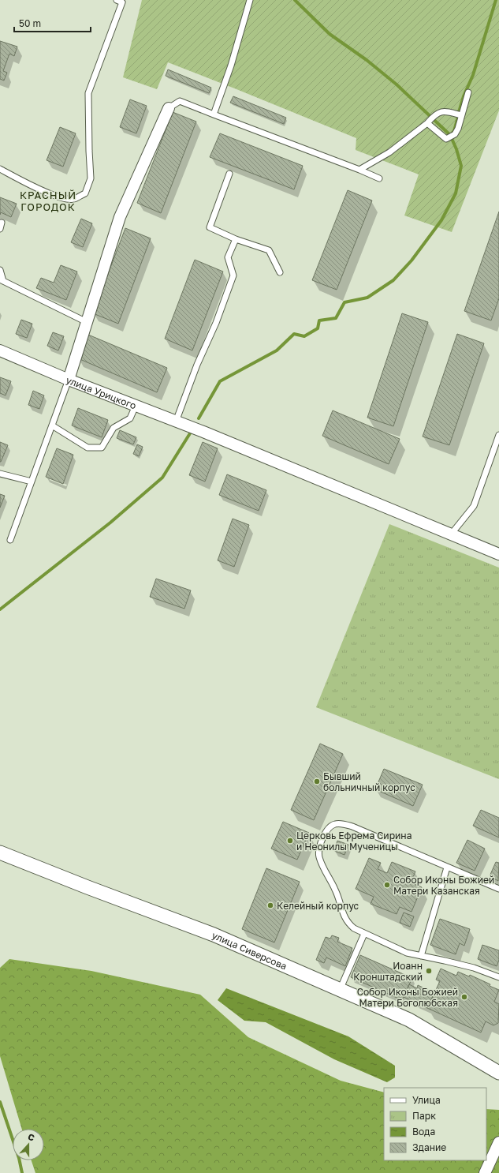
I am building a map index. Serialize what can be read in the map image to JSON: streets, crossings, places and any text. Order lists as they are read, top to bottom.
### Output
{
  "streets": {
    "street": ["улица Урицкого", "улица Сиверсова"]
  },
  "districts": ["КРАСНЫЙ ГОРОДОК"],
  "places": [
    "Бывший больничный корпус",
    "Церковь Ефрема Сирина и Неонилы Мученицы",
    "Собор Иконы Божией Матери Казанская",
    "Келейный корпус",
    "Иоанн Кронштадский",
    "Собор Иконы Божией Матери Боголюбская"
  ],
  "legend": [
    "Улица",
    "Парк",
    "Вода",
    "Здание"
  ],
  "scale_bar": "50 m",
  "north": "top"
}
